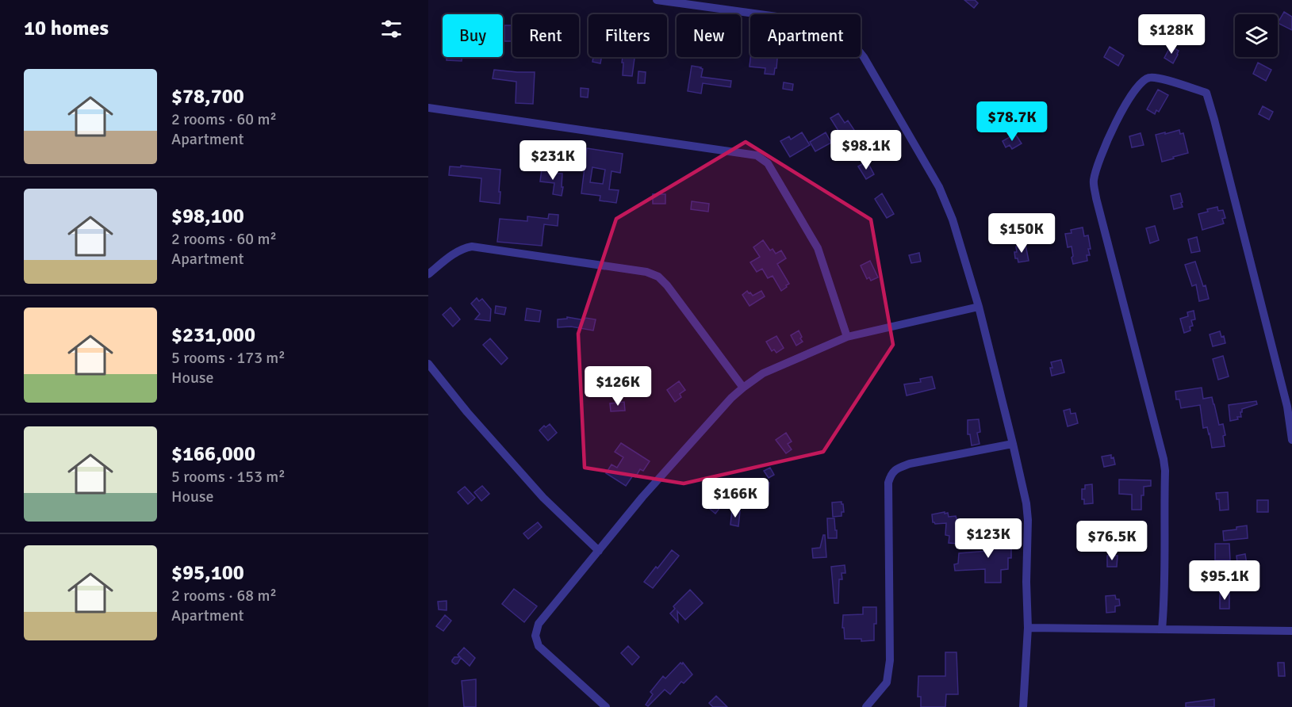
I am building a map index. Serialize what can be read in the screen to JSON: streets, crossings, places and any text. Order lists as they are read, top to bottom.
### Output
{
  "page": {
    "heading": "10 homes",
    "price": [
      "$128K",
      "$78.7K",
      "$98.1K",
      "$231K",
      "$150K",
      "$126K",
      "$166K",
      "$123K",
      "$76.5K",
      "$95.1K"
    ],
    "chip": [
      "Buy",
      "Rent",
      "Filters",
      "New",
      "Apartment"
    ],
    "list": [
      {
        "name": "$78,700",
        "note": "2 rooms · 60 m² · Apartment"
      },
      {
        "name": "$98,100",
        "note": "2 rooms · 60 m² · Apartment"
      },
      {
        "name": "$231,000",
        "note": "5 rooms · 173 m² · House"
      },
      {
        "name": "$166,000",
        "note": "5 rooms · 153 m² · House"
      },
      {
        "name": "$95,100",
        "note": "2 rooms · 68 m² · Apartment"
      }
    ]
  }
}
